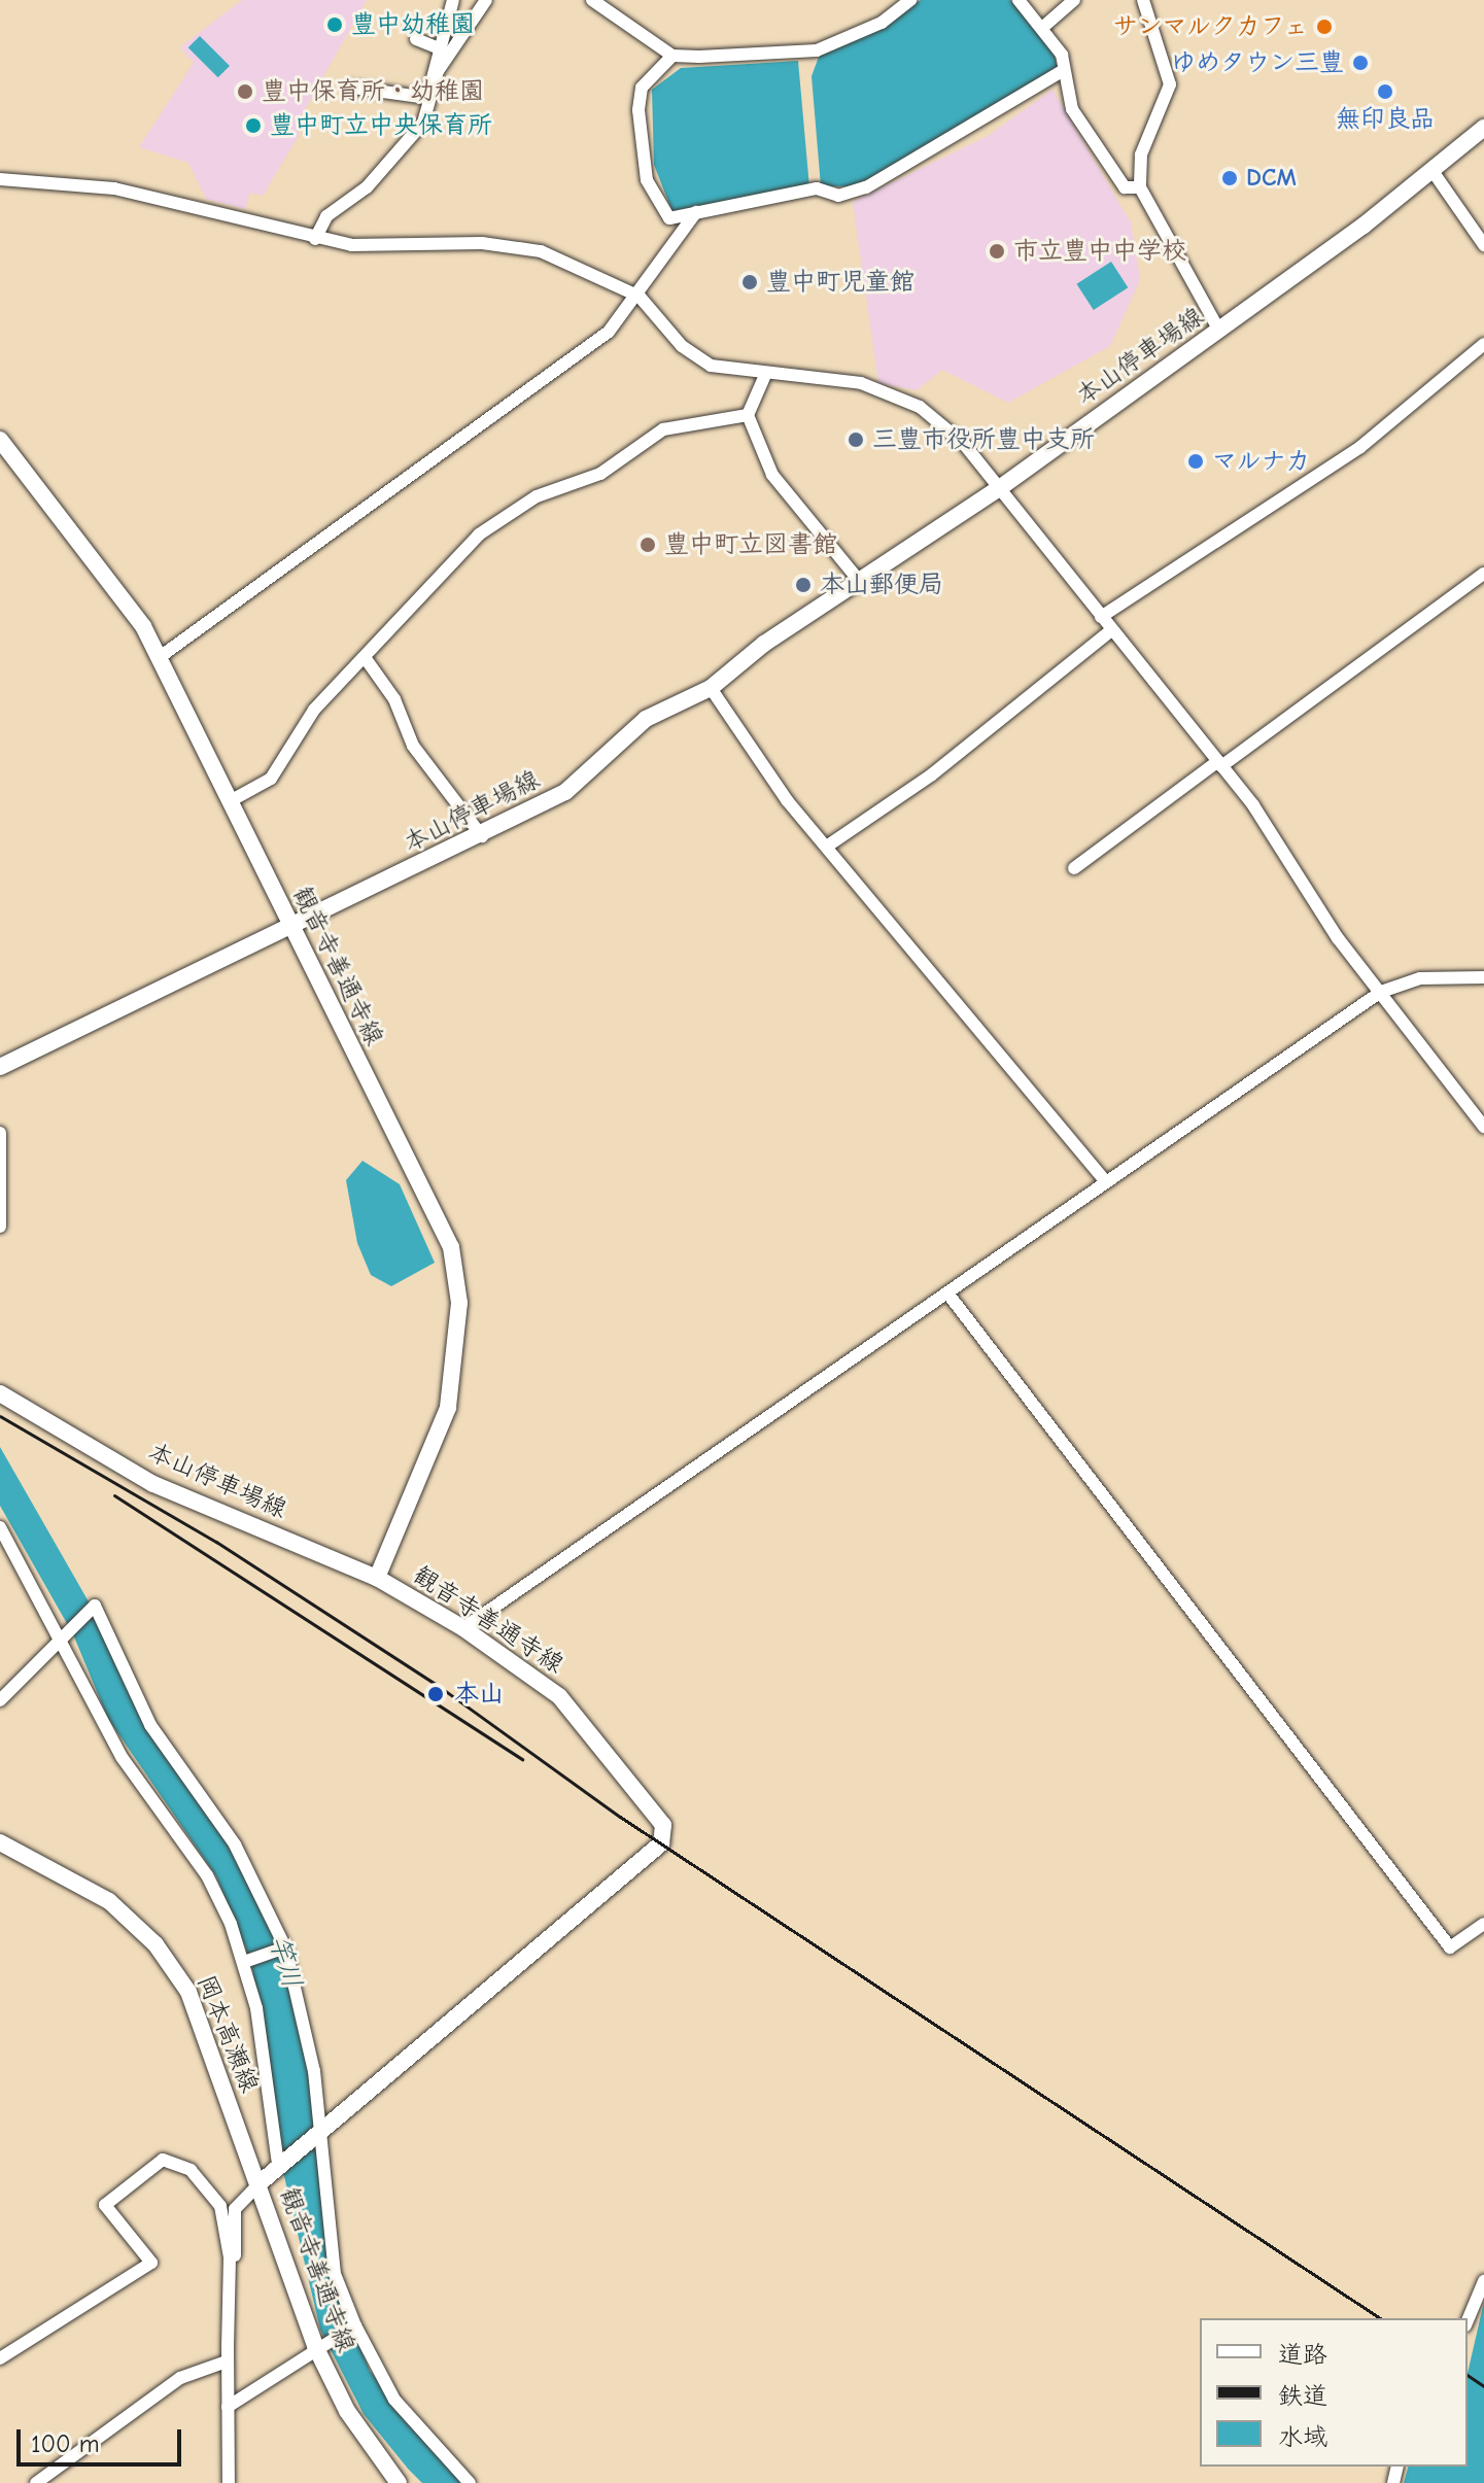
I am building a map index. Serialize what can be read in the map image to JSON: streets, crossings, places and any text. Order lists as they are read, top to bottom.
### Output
{
  "streets": {
    "main road": ["本山停車場線", "観音寺善通寺線", "岡本高瀬線"]
  },
  "crossings": [
    ["本山停車場線", "観音寺善通寺線"],
    ["観音寺善通寺線", "岡本高瀬線"]
  ],
  "water": ["竿川"],
  "places": [
    "豊中幼稚園",
    "サンマルクカフェ",
    "ゆめタウン三豊",
    "豊中保育所・幼稚園",
    "無印良品",
    "豊中町立中央保育所",
    "DCM",
    "市立豊中中学校",
    "豊中町児童館",
    "三豊市役所豊中支所",
    "マルナカ",
    "豊中町立図書館",
    "本山郵便局",
    "本山"
  ],
  "legend": ["道路", "鉄道", "水域"],
  "scale_bar": "100 m"
}
